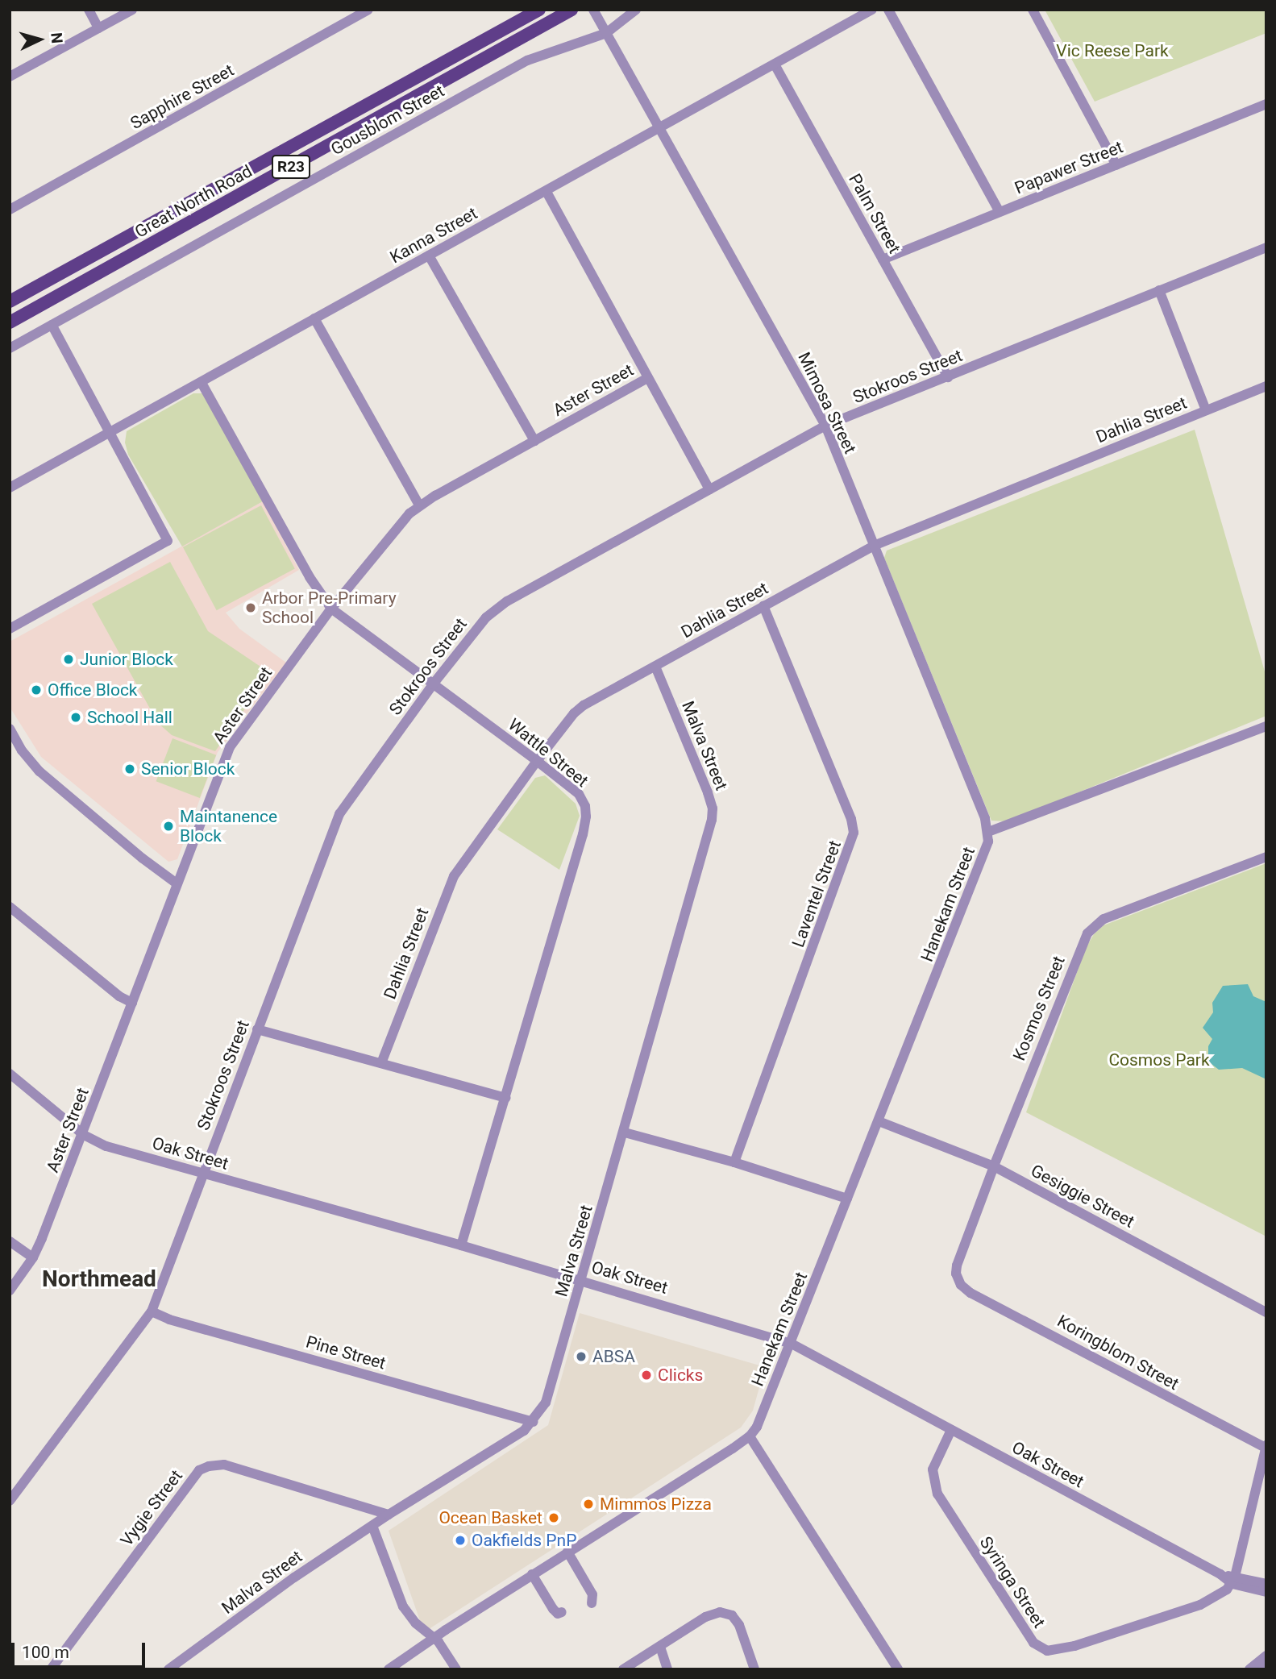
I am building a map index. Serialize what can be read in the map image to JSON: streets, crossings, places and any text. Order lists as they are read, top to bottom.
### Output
{
  "streets": {
    "main road": ["R23", "Great North Road"],
    "street": [
      "Sapphire Street",
      "Gousblom Street",
      "Papawer Street",
      "Palm Street",
      "Kanna Street",
      "Stokroos Street",
      "Aster Street",
      "Mimosa Street",
      "Dahlia Street",
      "Malva Street",
      "Wattle Street",
      "Laventel Street",
      "Hanekam Street",
      "Kosmos Street",
      "Oak Street",
      "Gesiggie Street",
      "Pine Street",
      "Koringblom Street",
      "Vygie Street",
      "Syringa Street"
    ]
  },
  "crossings": [
    ["Gousblom Street", "Mimosa Street"],
    ["Papawer Street", "Palm Street"],
    ["Palm Street", "Kanna Street"],
    ["Palm Street", "Stokroos Street"],
    ["Kanna Street", "Mimosa Street"],
    ["Kanna Street", "Wattle Street"],
    ["Stokroos Street", "Mimosa Street"],
    ["Stokroos Street", "Wattle Street"],
    ["Stokroos Street", "Oak Street"],
    ["Stokroos Street", "Pine Street"],
    ["Aster Street", "Wattle Street"],
    ["Aster Street", "Oak Street"],
    ["Mimosa Street", "Dahlia Street"],
    ["Mimosa Street", "Hanekam Street"],
    ["Dahlia Street", "Malva Street"],
    ["Dahlia Street", "Wattle Street"],
    ["Dahlia Street", "Laventel Street"],
    ["Malva Street", "Oak Street"],
    ["Malva Street", "Pine Street"],
    ["Malva Street", "Vygie Street"],
    ["Wattle Street", "Oak Street"],
    ["Hanekam Street", "Oak Street"],
    ["Hanekam Street", "Gesiggie Street"],
    ["Kosmos Street", "Gesiggie Street"],
    ["Kosmos Street", "Koringblom Street"],
    ["Oak Street", "Syringa Street"]
  ],
  "districts": ["Northmead"],
  "parks": ["Vic Reese Park", "Cosmos Park"],
  "places": [
    "Arbor Pre-Primary School",
    "Junior Block",
    "Office Block",
    "School Hall",
    "Senior Block",
    "Maintanence Block",
    "ABSA",
    "Clicks",
    "Mimmos Pizza",
    "Ocean Basket",
    "Oakfields PnP"
  ],
  "scale_bar": "100 m",
  "north": "right"
}
